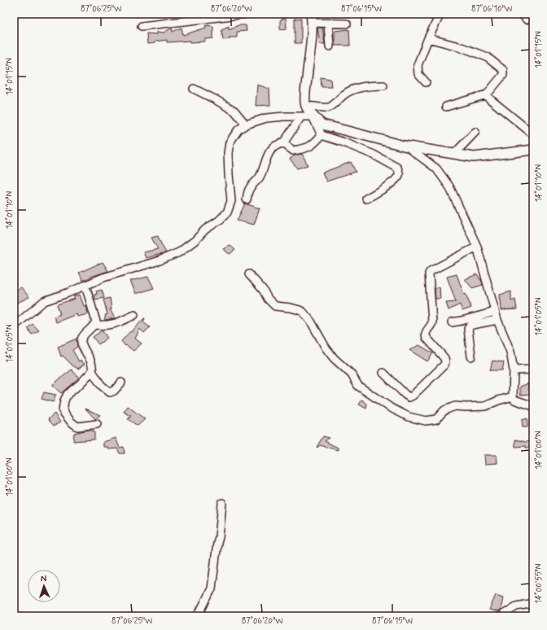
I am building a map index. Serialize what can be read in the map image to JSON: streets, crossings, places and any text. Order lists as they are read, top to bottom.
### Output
{
  "north": "top",
  "coordinates": [
    "87°06'25\"W",
    "87°06'20\"W",
    "87°06'15\"W",
    "87°06'10\"W",
    "14°01'15\"N",
    "14°01'10\"N",
    "14°01'05\"N",
    "14°01'00\"N",
    "14°00'55\"N"
  ]
}
